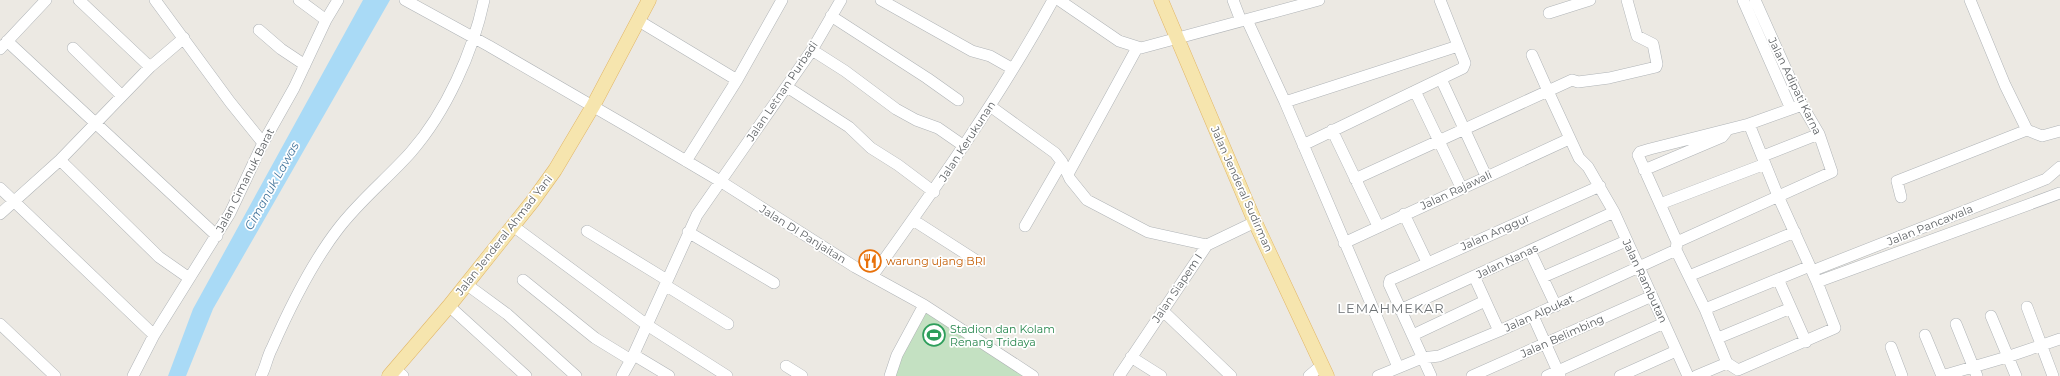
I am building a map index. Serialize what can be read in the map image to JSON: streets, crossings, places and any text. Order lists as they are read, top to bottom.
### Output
{
  "streets": {
    "main road": ["Jalan Jenderal Sudirman", "Jalan Jenderal Ahmad Yani"],
    "street": [
      "Jalan Adipati Karna",
      "Jalan Letnan Purbadi",
      "Jalan Kerukunan",
      "Jalan Cimanuk Barat",
      "Jalan Rajawali",
      "Jalan Pancawala",
      "Jalan Anggur",
      "Jalan DI Panjaitan",
      "Jalan Nanas",
      "Jalan Rambutan",
      "Jalan Siapem I",
      "Jalan Alpukat",
      "Jalan Belimbing"
    ]
  },
  "crossings": [
    ["Jalan Adipati Karna", "Jalan Alpukat"],
    ["Jalan Letnan Purbadi", "Jalan DI Panjaitan"],
    ["Jalan Kerukunan", "Jalan DI Panjaitan"],
    ["Jalan Jenderal Sudirman", "Jalan Siapem I"],
    ["Jalan Rajawali", "Jalan Rambutan"],
    ["Jalan Anggur", "Jalan Nanas"],
    ["Jalan Anggur", "Jalan Rambutan"],
    ["Jalan DI Panjaitan", "Jalan Jenderal Ahmad Yani"],
    ["Jalan Nanas", "Jalan Rambutan"],
    ["Jalan Rambutan", "Jalan Alpukat"],
    ["Jalan Rambutan", "Jalan Belimbing"]
  ],
  "districts": ["LEMAHMEKAR"],
  "water": ["Cimanuk Lawas"],
  "places": {
    "restaurant": ["warung ujang BRI"],
    "sports": ["Stadion dan Kolam Renang Tridaya"]
  }
}
